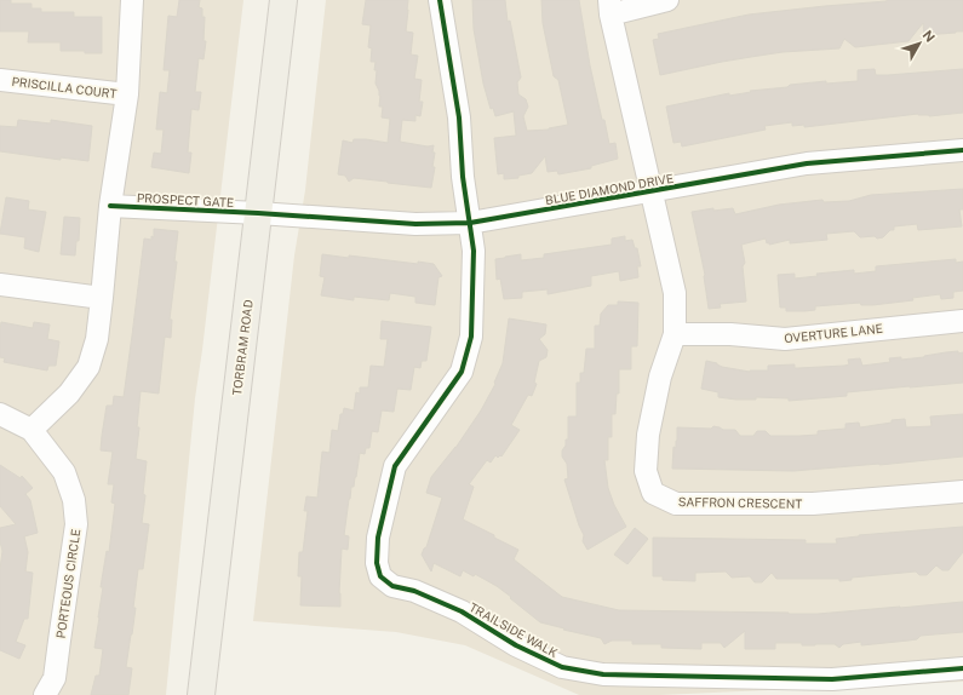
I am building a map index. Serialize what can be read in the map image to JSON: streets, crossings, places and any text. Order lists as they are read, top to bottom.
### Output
{
  "streets": {
    "main road": ["TORBRAM ROAD"],
    "street": [
      "PRISCILLA COURT",
      "BLUE DIAMOND DRIVE",
      "PROSPECT GATE",
      "OVERTURE LANE",
      "SAFFRON CRESCENT",
      "PORTEOUS CIRCLE",
      "TRAILSIDE WALK"
    ]
  },
  "crossings": [
    ["BLUE DIAMOND DRIVE", "PROSPECT GATE"],
    ["BLUE DIAMOND DRIVE", "TORBRAM ROAD"],
    ["BLUE DIAMOND DRIVE", "SAFFRON CRESCENT"],
    ["BLUE DIAMOND DRIVE", "TRAILSIDE WALK"],
    ["PROSPECT GATE", "TORBRAM ROAD"],
    ["OVERTURE LANE", "SAFFRON CRESCENT"]
  ],
  "north": "top right"
}
